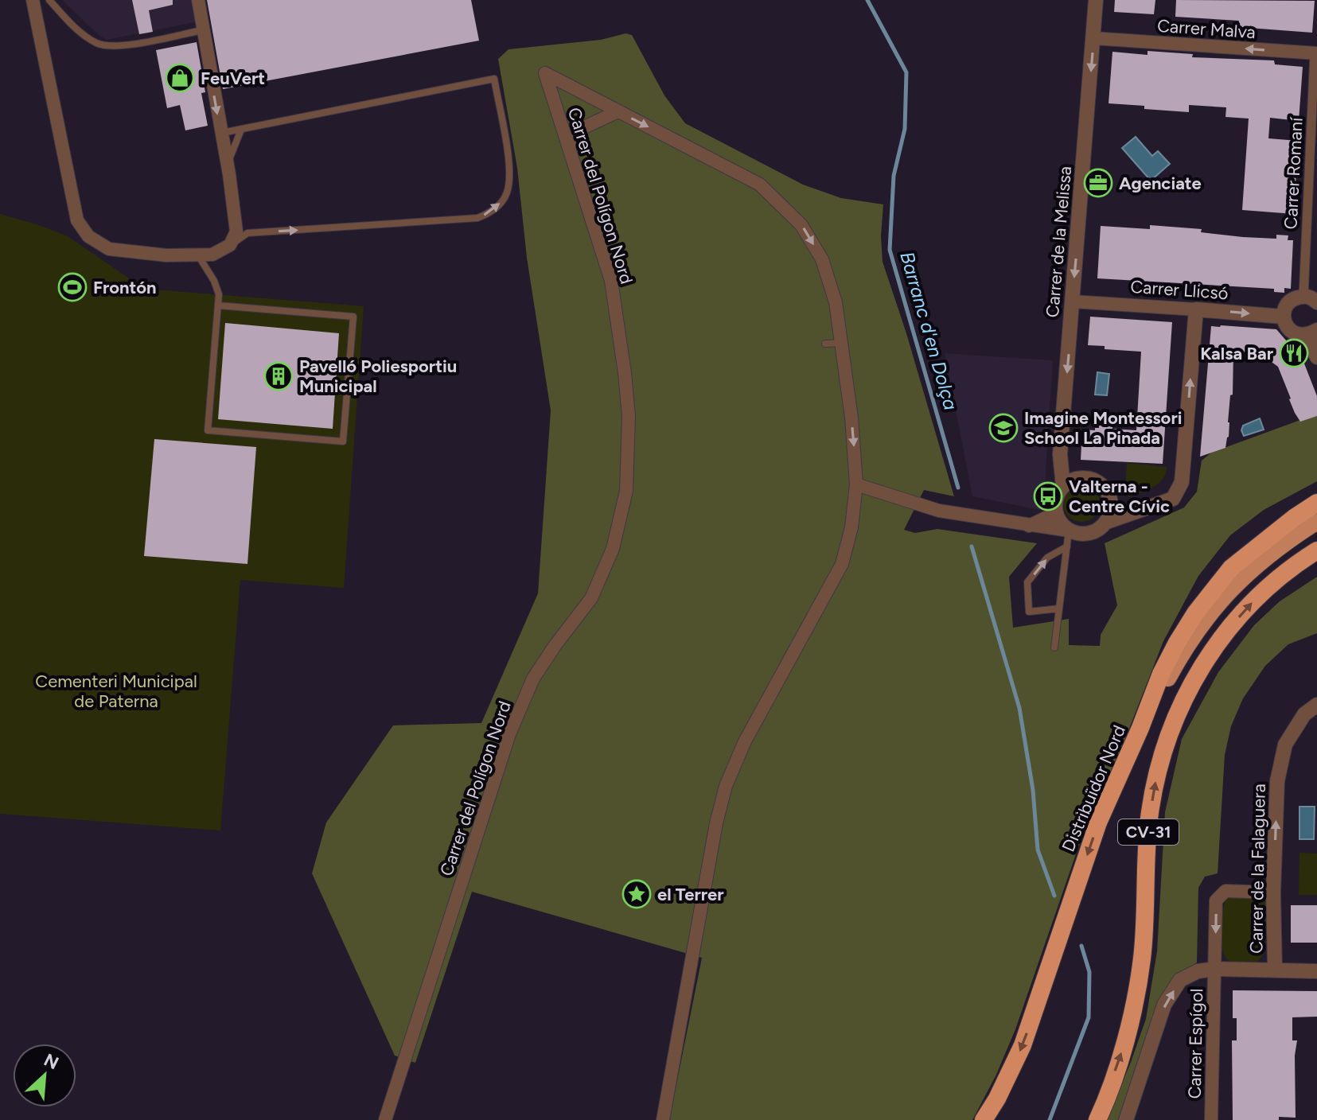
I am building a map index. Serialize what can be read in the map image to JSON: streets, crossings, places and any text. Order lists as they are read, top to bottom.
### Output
{
  "streets": {
    "highway": ["Distribuïdor Nord", "CV-31"],
    "street": [
      "Carrer Malva",
      "Carrer Romaní",
      "Carrer del Polígon Nord",
      "Carrer de la Melissa",
      "Carrer Llicsó",
      "Carrer de la Falaguera",
      "Carrer Espígol"
    ]
  },
  "crossings": [
    ["Carrer Malva", "Carrer Romaní"],
    ["Carrer Malva", "Carrer de la Melissa"],
    ["Carrer de la Melissa", "Carrer Llicsó"],
    ["Carrer de la Falaguera", "Carrer Espígol"]
  ],
  "one_way": [
    "Carrer Malva",
    "Carrer de la Melissa",
    "Carrer Llicsó",
    "Distribuïdor Nord",
    "Carrer de la Falaguera"
  ],
  "water": ["Barranc d'en Dolça"],
  "parks": ["Cementeri Municipal de Paterna"],
  "places": {
    "shop": ["FeuVert"],
    "office": ["Agenciate"],
    "sports": ["Frontón"],
    "restaurant": ["Kalsa Bar"],
    "building": ["Pavelló Poliesportiu Municipal"],
    "school or university": ["Imagine Montessori School La Pinada"],
    "bus stop": ["Valterna - Centre Cívic"],
    "place": ["el Terrer"]
  },
  "north": "top right"
}
